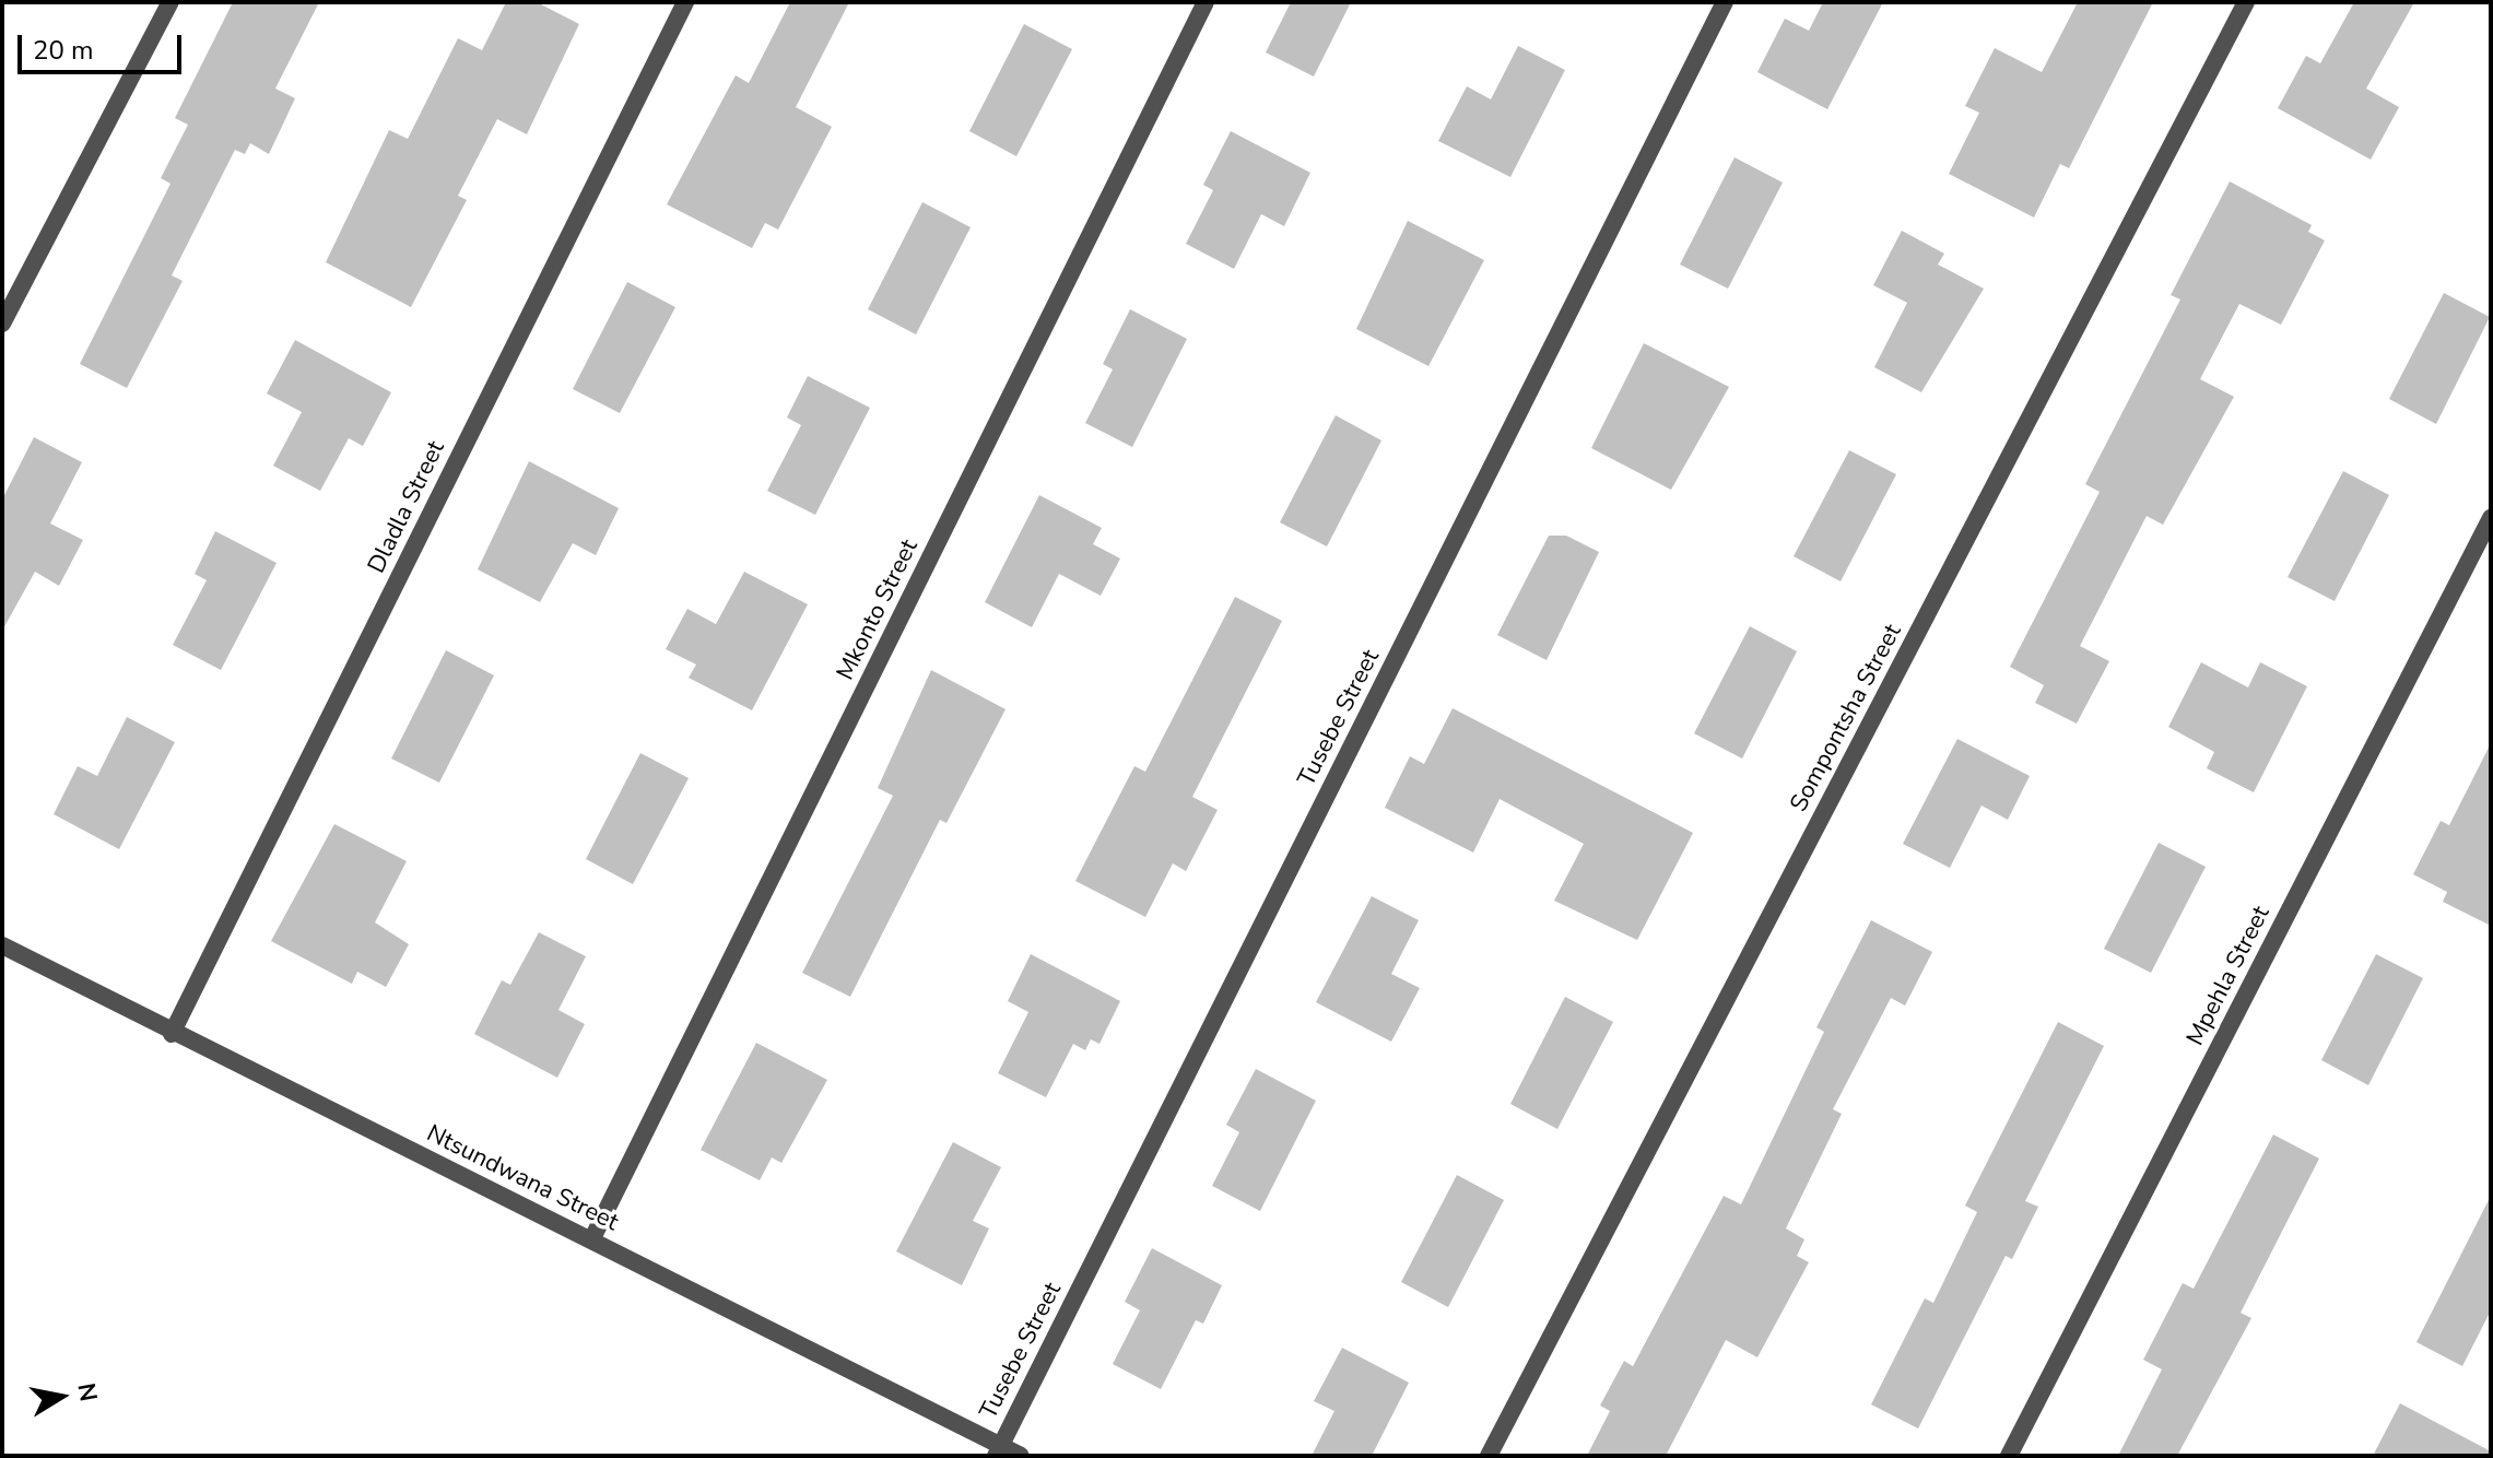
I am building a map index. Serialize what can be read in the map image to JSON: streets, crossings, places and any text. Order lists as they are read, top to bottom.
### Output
{
  "streets": {
    "street": [
      "Dladla Street",
      "Mkonto Street",
      "Tusebe Street",
      "Sompontsha Street",
      "Mpehla Street",
      "Ntsundwana Street"
    ]
  },
  "crossings": [
    ["Dladla Street", "Ntsundwana Street"],
    ["Mkonto Street", "Ntsundwana Street"],
    ["Tusebe Street", "Ntsundwana Street"]
  ],
  "scale_bar": "20 m",
  "north": "right"
}
